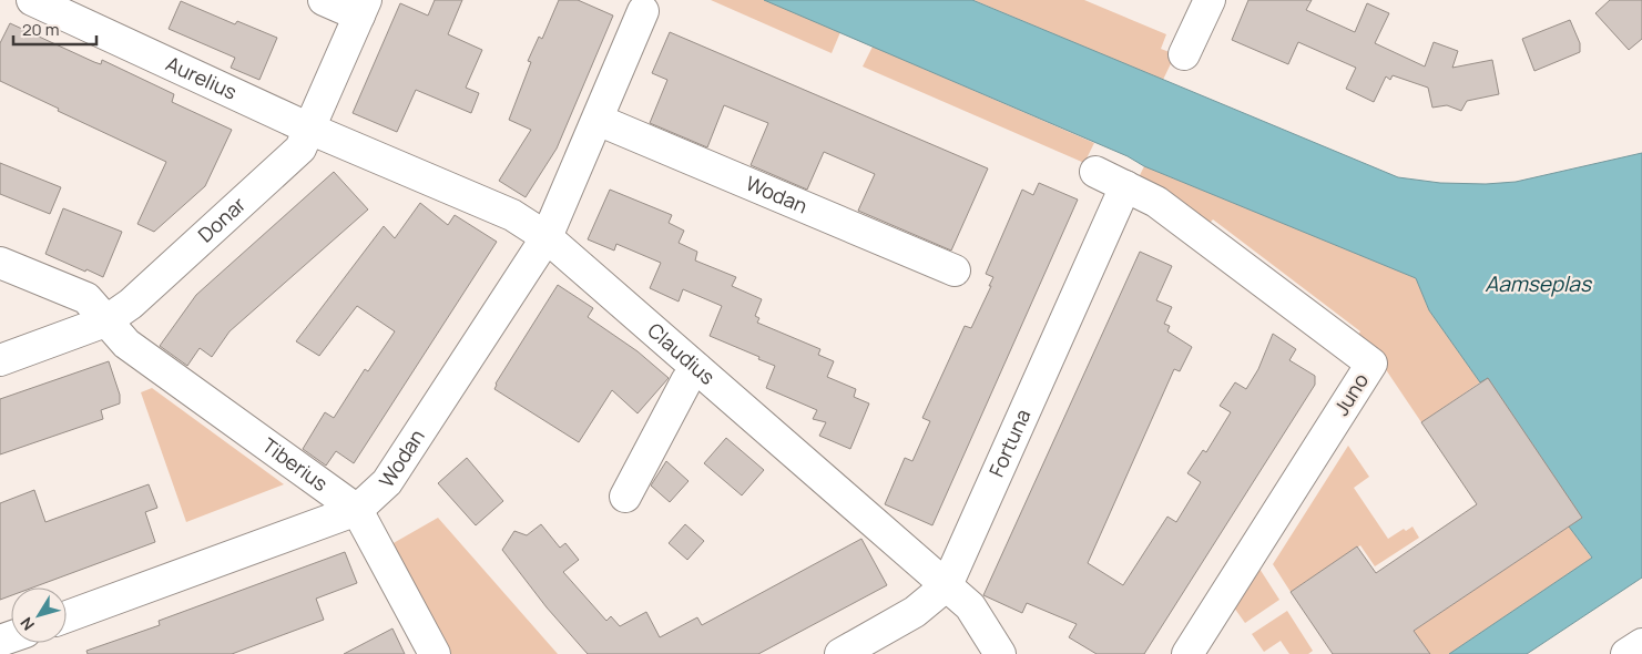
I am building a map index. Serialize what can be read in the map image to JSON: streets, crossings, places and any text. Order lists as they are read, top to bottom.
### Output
{
  "streets": {
    "street": [
      "Aurelius",
      "Wodan",
      "Donar",
      "Claudius",
      "Juno",
      "Fortuna",
      "Tiberius"
    ]
  },
  "crossings": [
    ["Aurelius", "Donar"],
    ["Aurelius", "Claudius"],
    ["Wodan", "Claudius"],
    ["Wodan", "Tiberius"],
    ["Donar", "Claudius"],
    ["Donar", "Tiberius"],
    ["Claudius", "Fortuna"],
    ["Juno", "Fortuna"]
  ],
  "water": ["Aamseplas"],
  "scale_bar": "20 m",
  "north": "bottom left"
}
